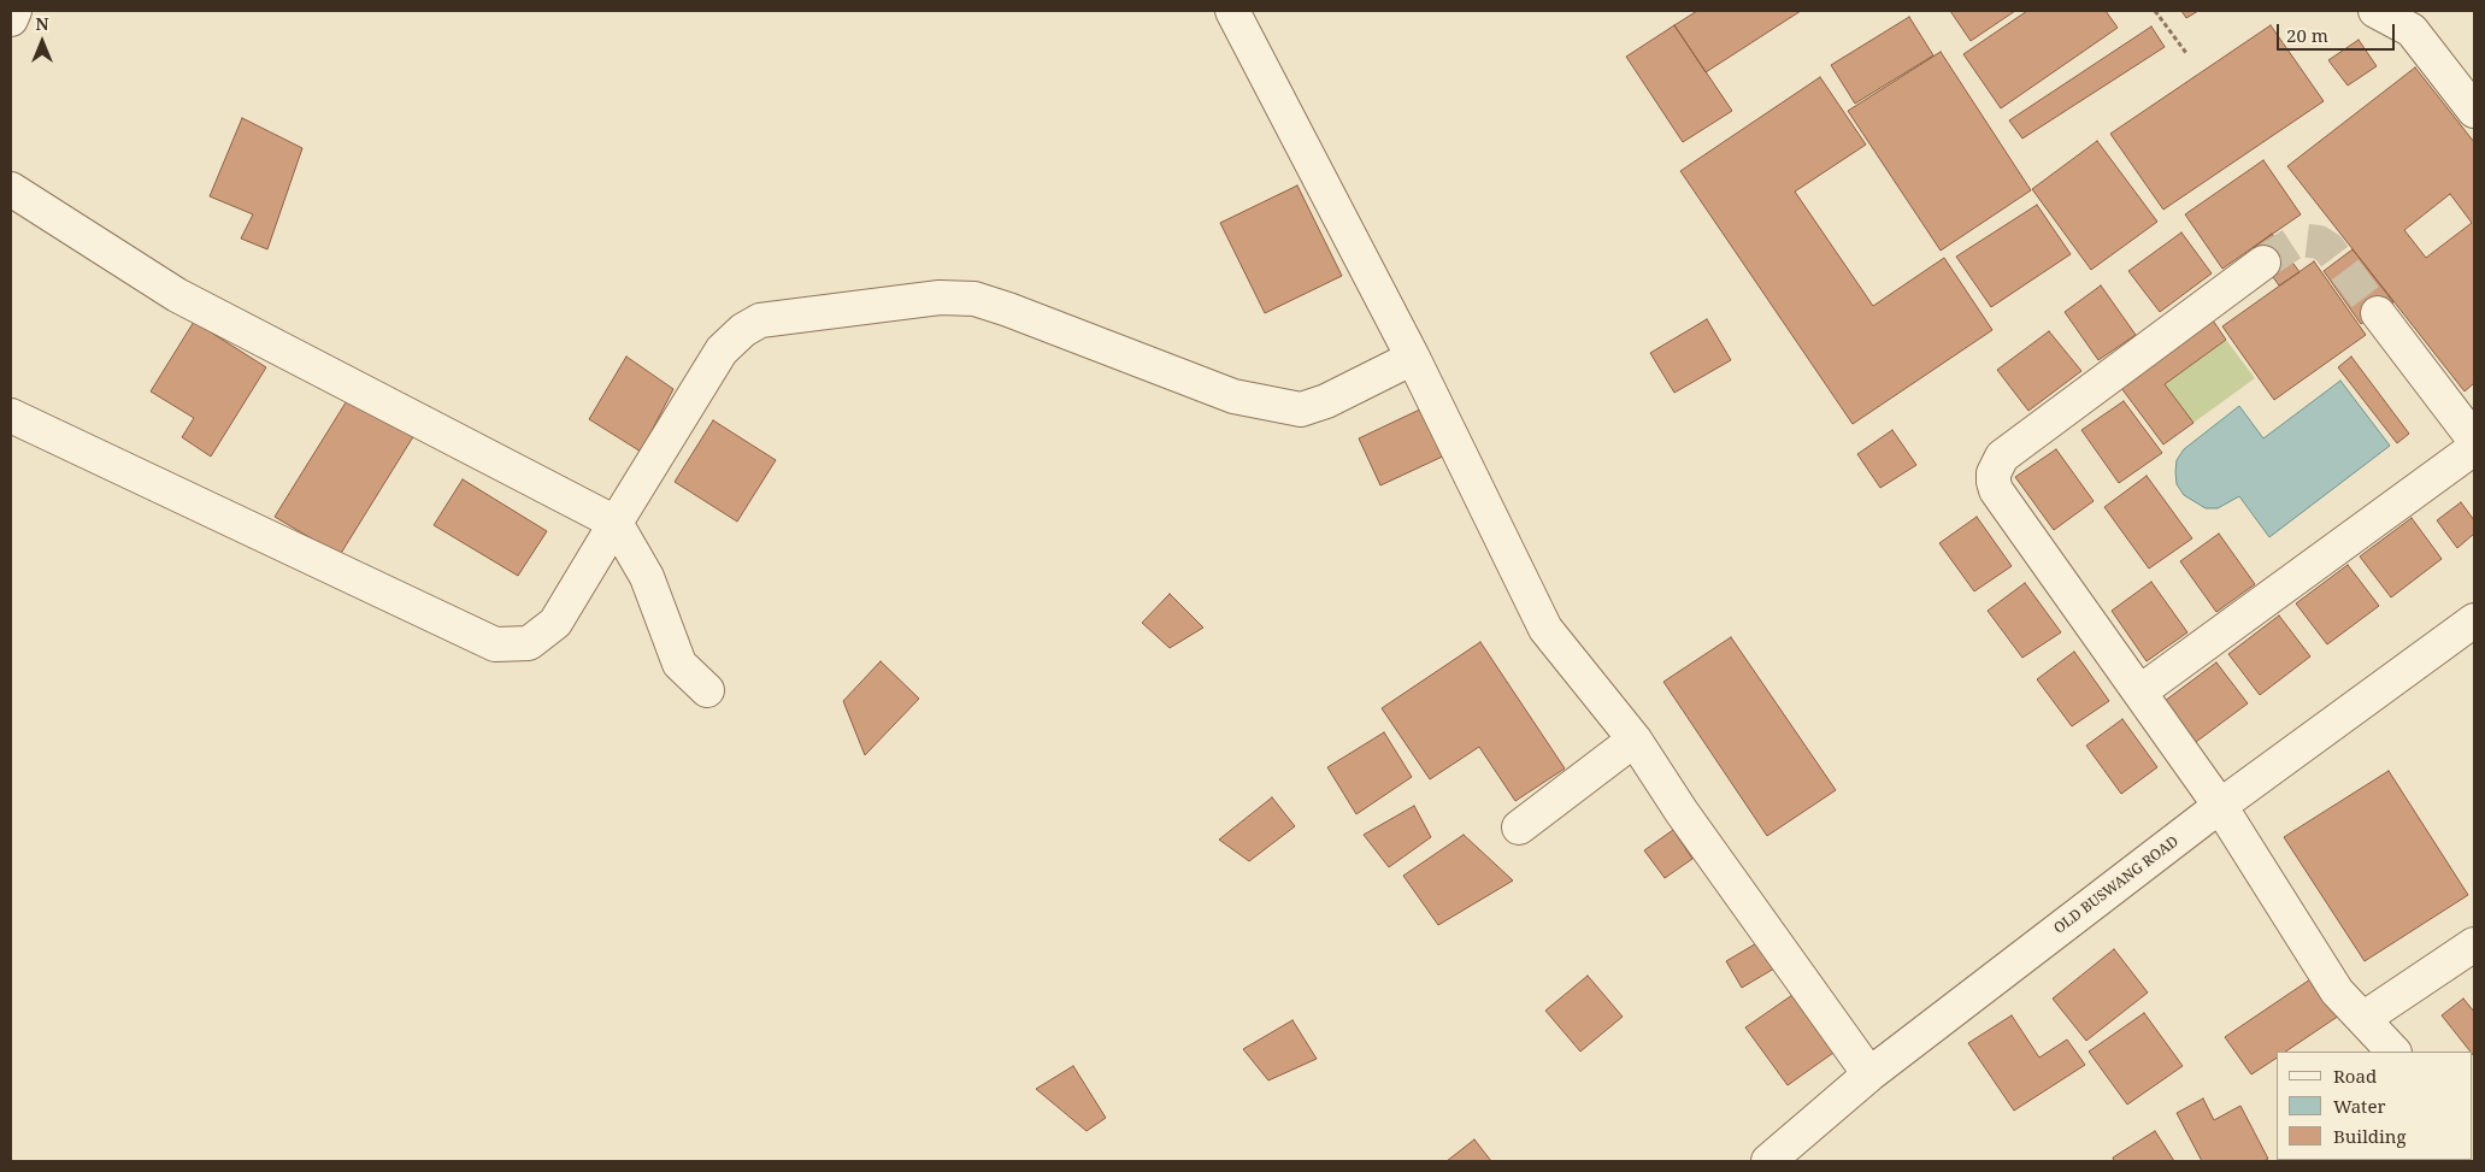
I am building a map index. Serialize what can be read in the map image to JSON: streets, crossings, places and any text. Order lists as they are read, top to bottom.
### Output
{
  "streets": {
    "street": ["OLD BUSWANG ROAD"]
  },
  "legend": ["Road", "Water", "Building"],
  "scale_bar": "20 m",
  "north": "top"
}
